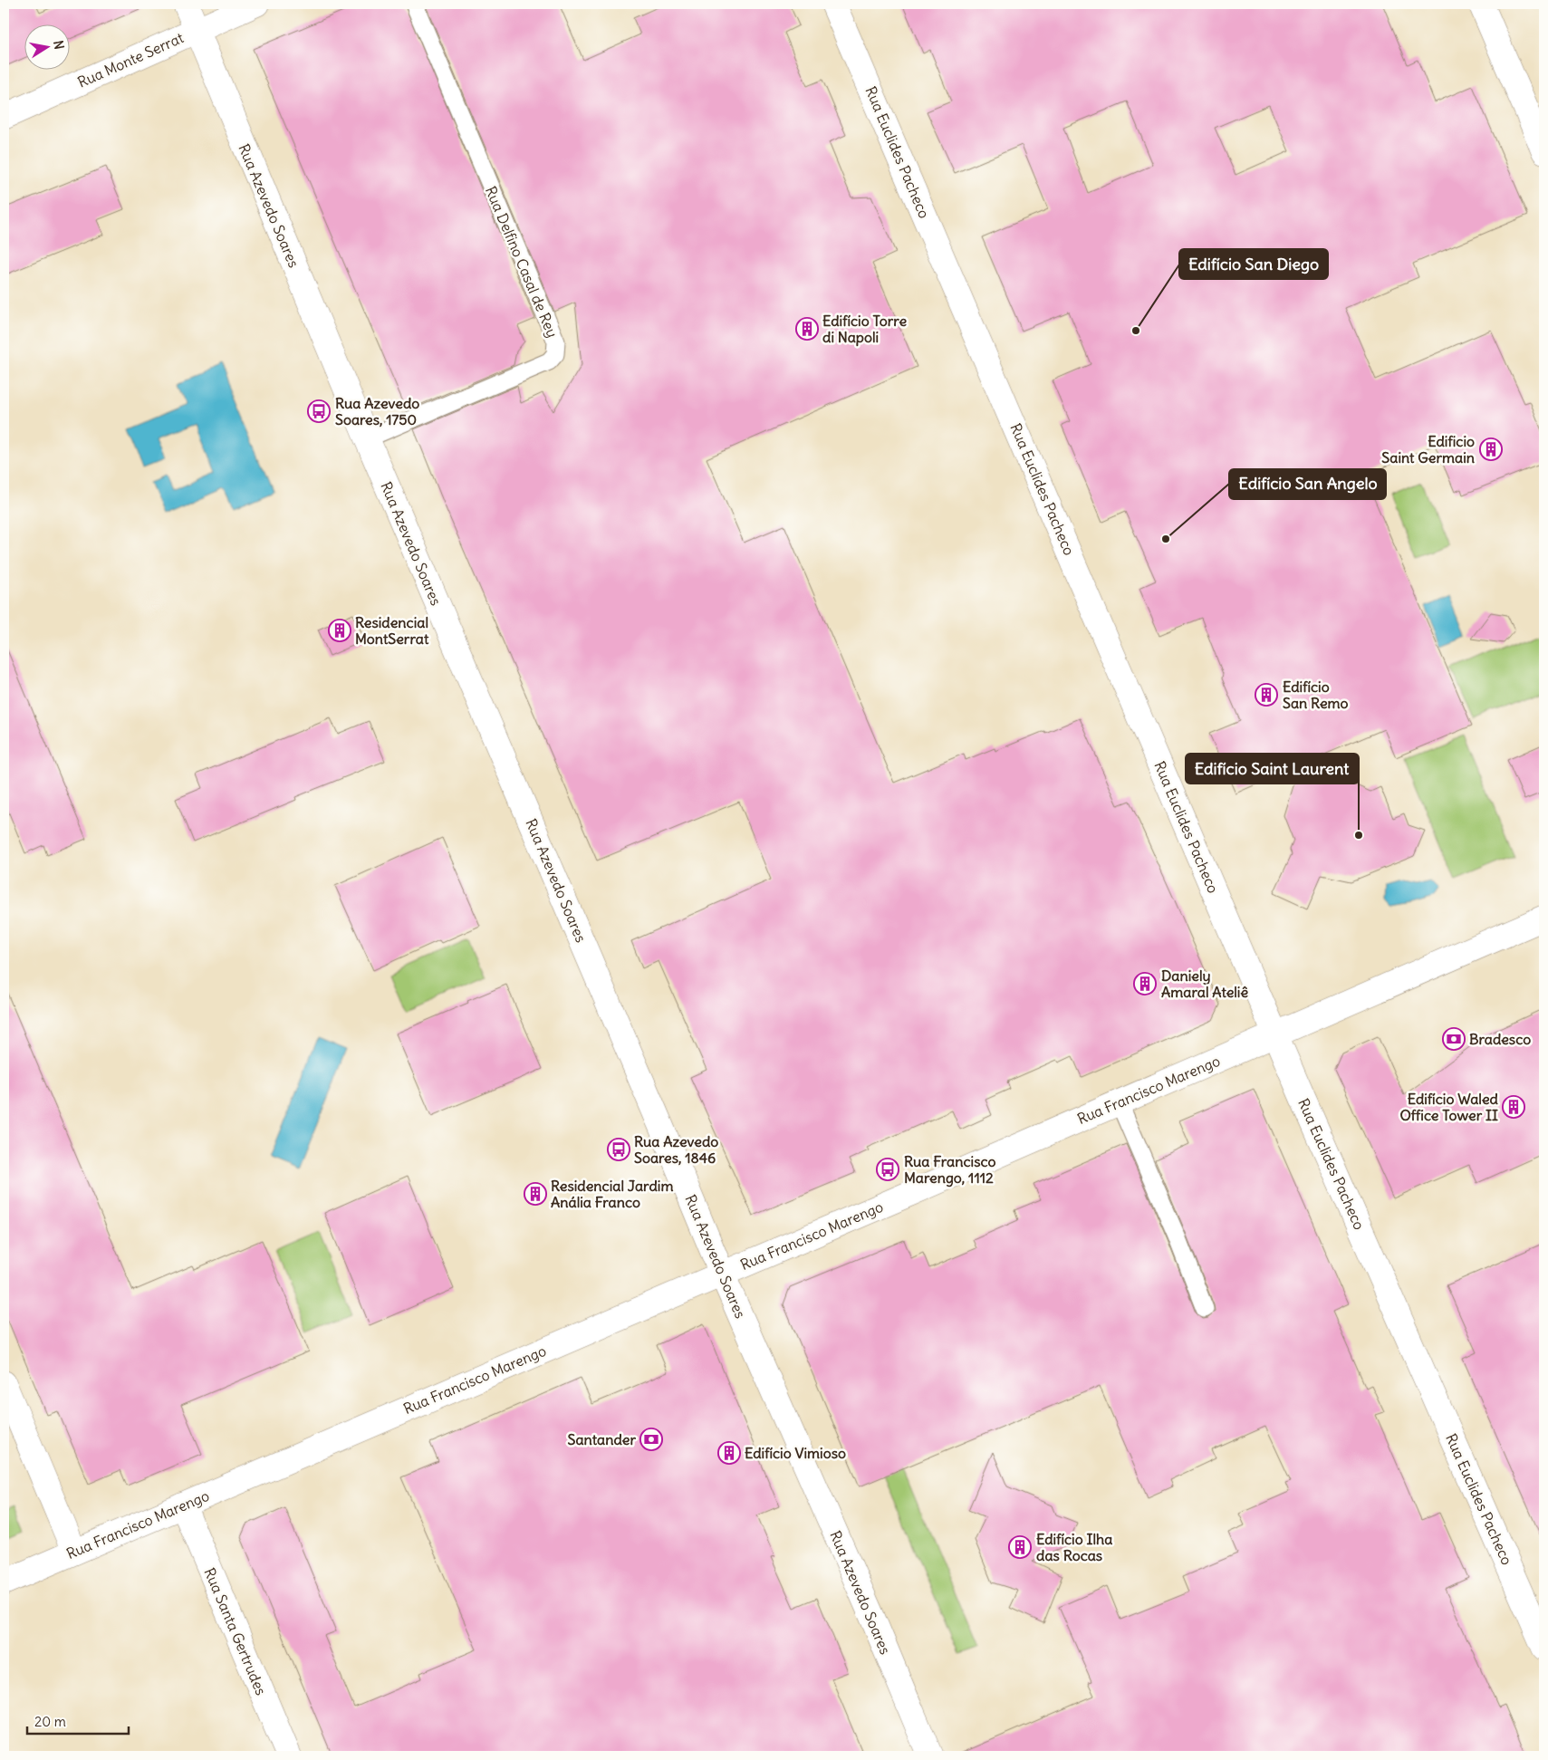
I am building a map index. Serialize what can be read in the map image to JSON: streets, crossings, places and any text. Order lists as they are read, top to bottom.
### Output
{
  "streets": {
    "street": [
      "Rua Monte Serrat",
      "Rua Euclides Pacheco",
      "Rua Azevedo Soares",
      "Rua Francisco Marengo",
      "Rua Santa Gertrudes"
    ],
    "lane": ["Rua Delfino Casal de Rey"]
  },
  "crossings": [
    ["Rua Monte Serrat", "Rua Azevedo Soares"],
    ["Rua Euclides Pacheco", "Rua Francisco Marengo"],
    ["Rua Azevedo Soares", "Rua Delfino Casal de Rey"],
    ["Rua Azevedo Soares", "Rua Francisco Marengo"],
    ["Rua Francisco Marengo", "Rua Santa Gertrudes"]
  ],
  "places": {
    "building": [
      "Edifício Torre di Napoli",
      "Edificio Saint Germain",
      "Residencial MontSerrat",
      "Edifício San Remo",
      "Daniely Amaral Ateliê",
      "Edifício Waled Office Tower II",
      "Residencial Jardim Anália Franco",
      "Edifício Vimioso",
      "Edifício Ilha das Rocas"
    ],
    "other": ["Edifício San Diego", "Edifício San Angelo", "Edifício Saint Laurent"],
    "bus stop": ["Rua Azevedo Soares, 1750", "Rua Azevedo Soares, 1846", "Rua Francisco Marengo, 1112"],
    "bank": ["Bradesco", "Santander"]
  },
  "scale_bar": "20 m",
  "north": "right"
}
